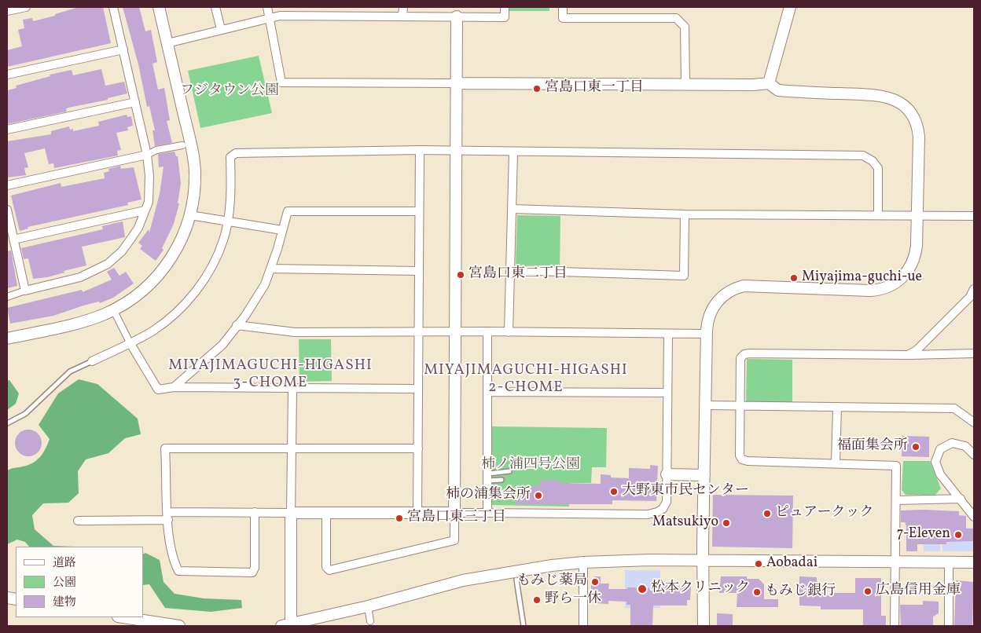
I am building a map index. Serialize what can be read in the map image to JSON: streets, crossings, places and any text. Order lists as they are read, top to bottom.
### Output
{
  "districts": ["MIYAJIMAGUCHI-HIGASHI 3-CHOME", "MIYAJIMAGUCHI-HIGASHI 2-CHOME"],
  "parks": ["フジタウン公園", "柿ノ浦四号公園"],
  "places": [
    "宮島口東一丁目",
    "宮島口東二丁目",
    "Miyajima-guchi-ue",
    "福面集会所",
    "大野東市民センター",
    "柿の浦集会所",
    "ピュアークック",
    "宮島口東三丁目",
    "Matsukiyo",
    "7-Eleven",
    "Aobadai",
    "もみじ薬局",
    "松本クリニック",
    "広島信用金庫",
    "もみじ銀行",
    "野ら一休"
  ],
  "legend": ["道路", "公園", "建物"]
}
